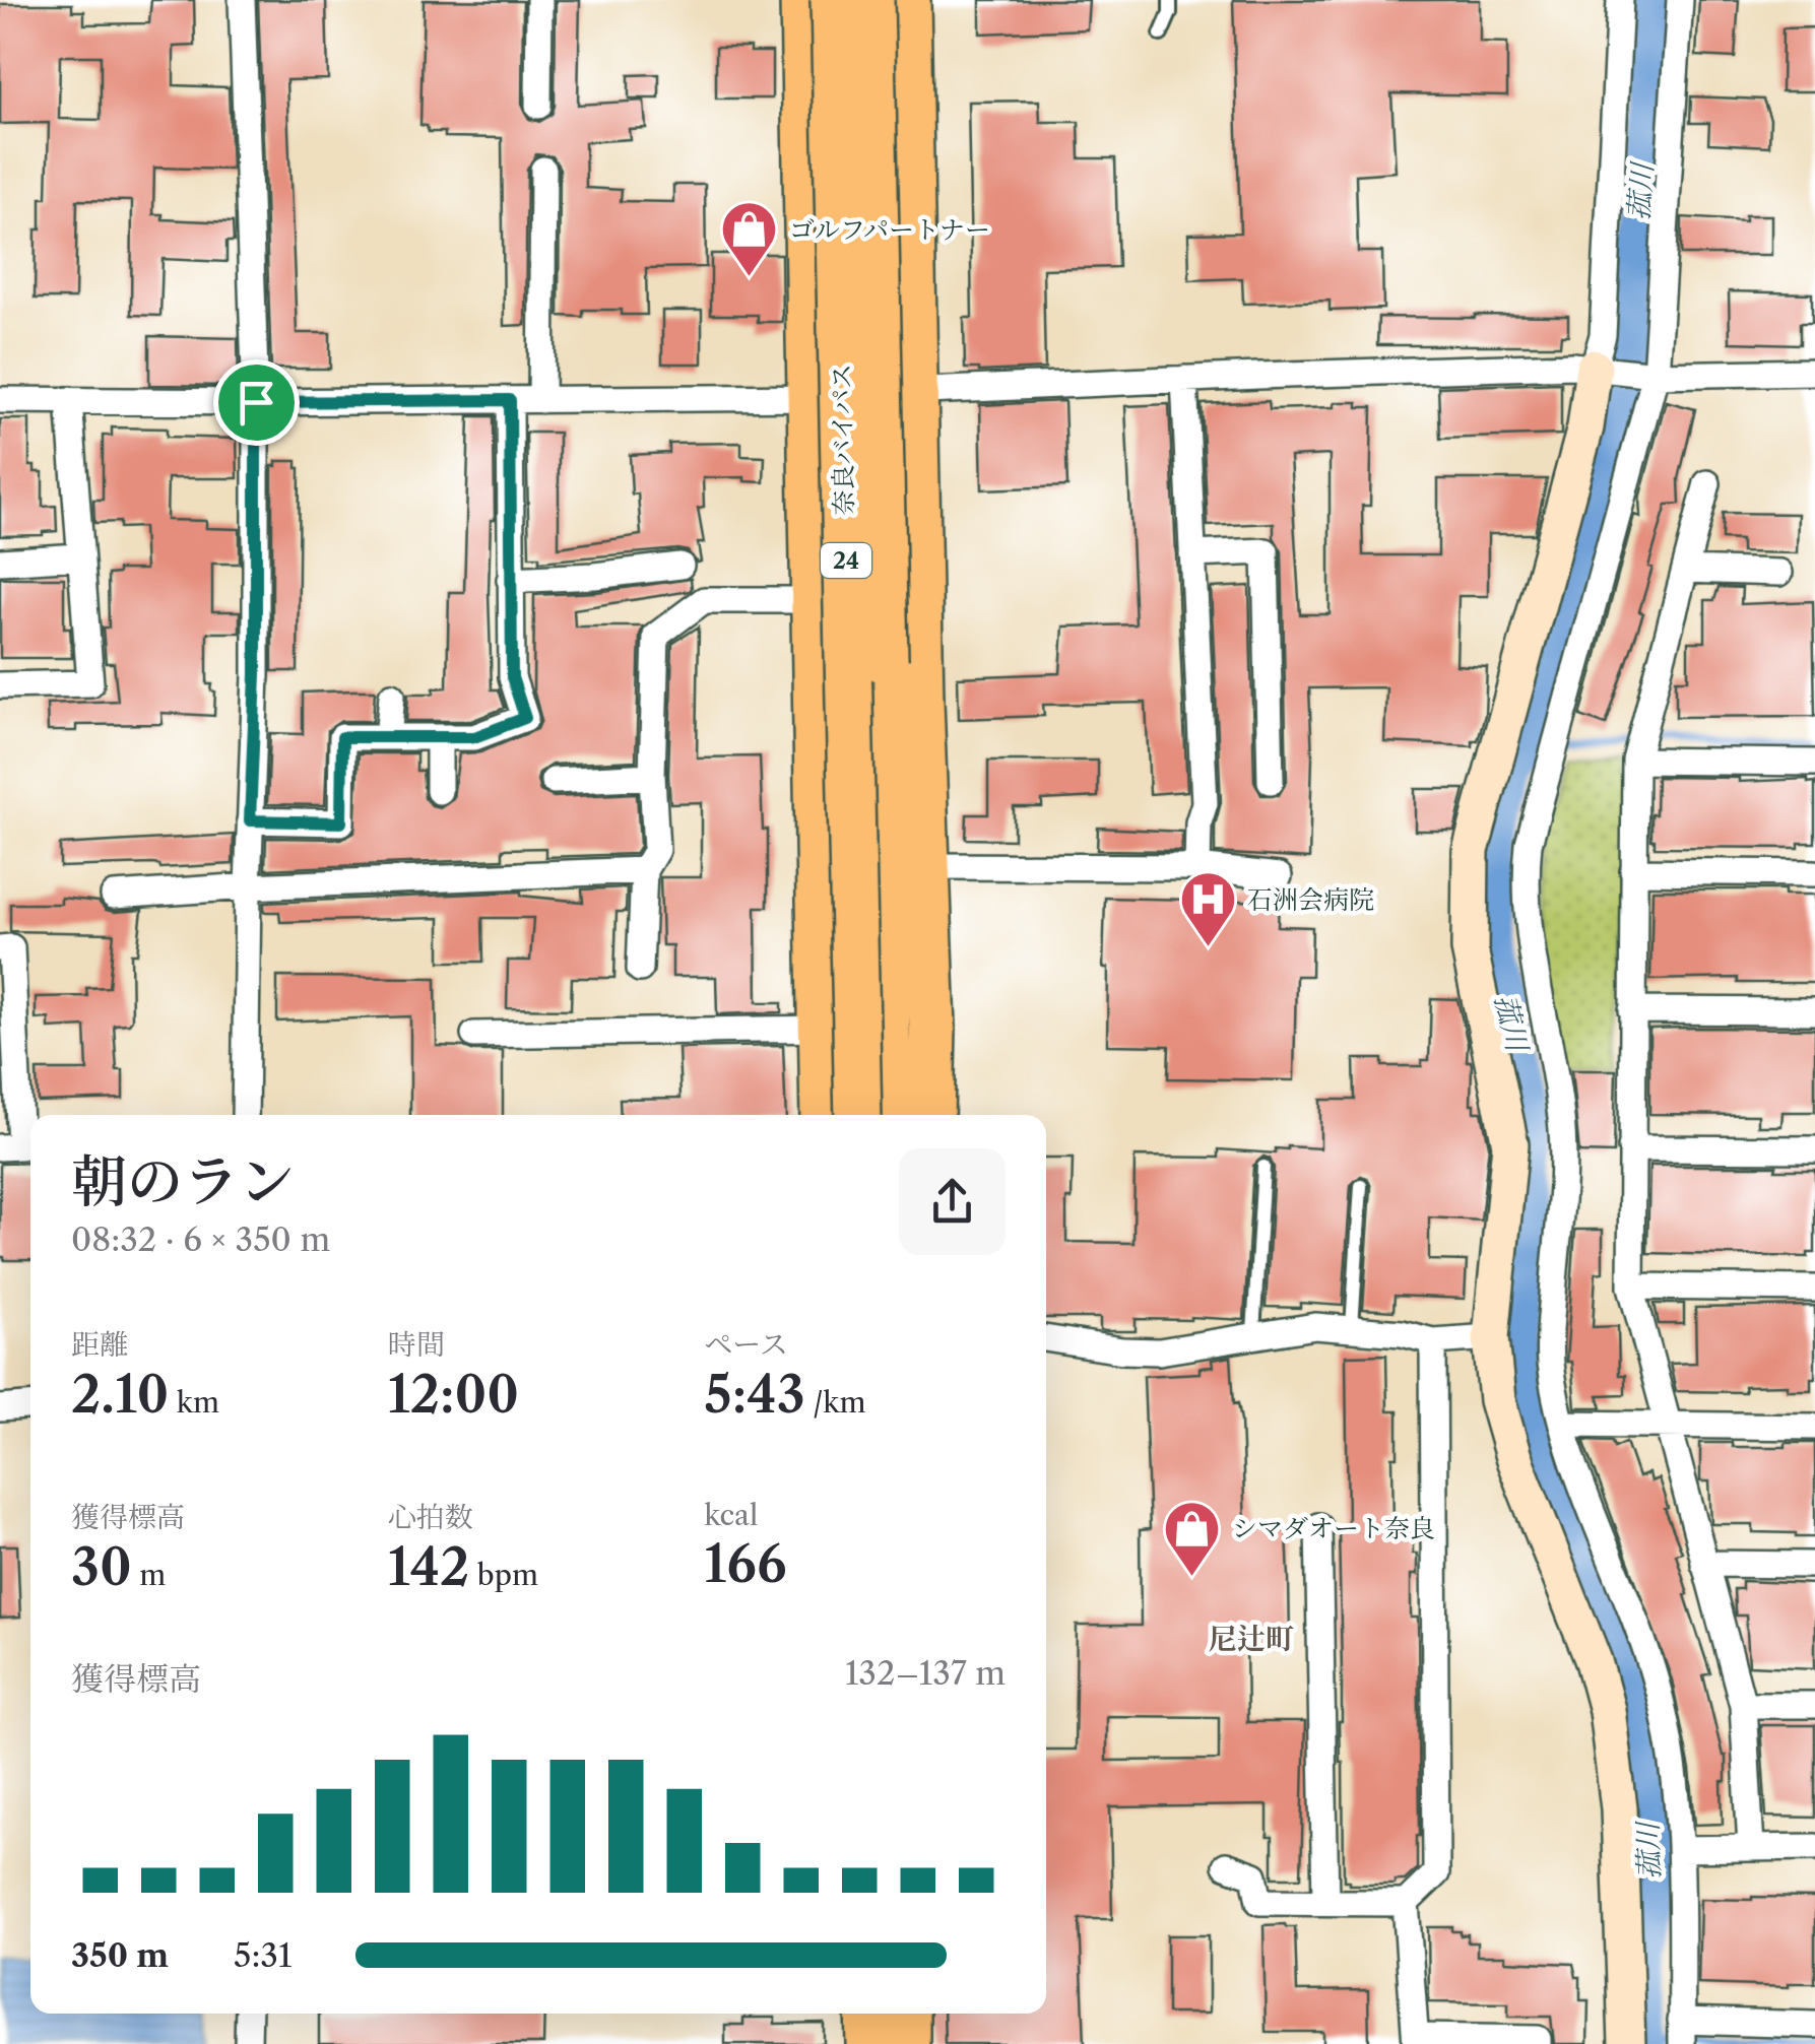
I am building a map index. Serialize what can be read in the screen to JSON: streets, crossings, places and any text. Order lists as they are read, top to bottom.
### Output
{
  "streets": {
    "highway": ["奈良バイパス", "24"]
  },
  "districts": ["尼辻町"],
  "water": ["菰川"],
  "places": {
    "shop": ["ゴルフパートナー", "シマダオート奈良"],
    "hospital": ["石洲会病院"]
  },
  "page": {
    "heading": ["朝のラン", "08:32 · 6 × 350 m"],
    "stats": [
      ["距離", "2.10 km"],
      ["時間", "12:00"],
      ["ペース", "5:43 /km"],
      ["獲得標高", "30 m"],
      ["心拍数", "142 bpm"],
      ["kcal", "166"]
    ],
    "chart": ["獲得標高", "132–137 m"],
    "list": [
      {
        "name": "350 m",
        "note": "5:31"
      }
    ]
  }
}
